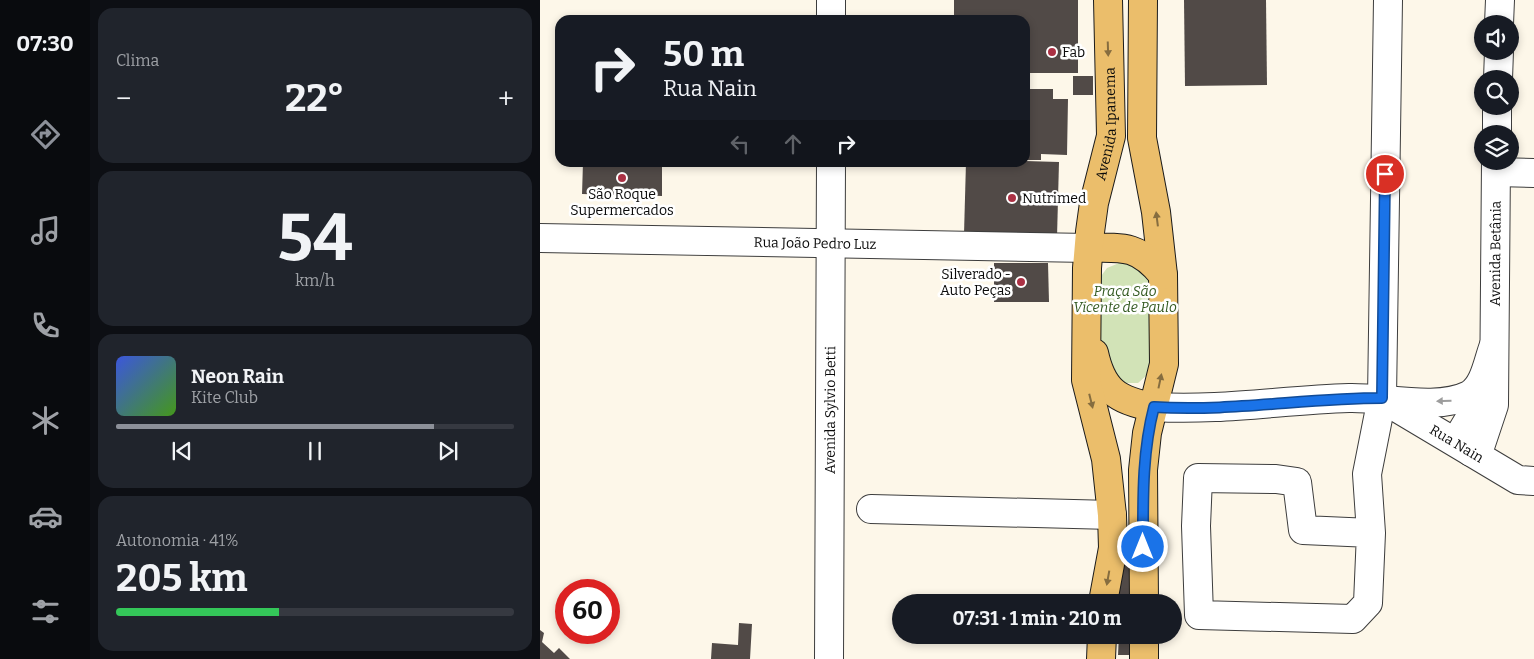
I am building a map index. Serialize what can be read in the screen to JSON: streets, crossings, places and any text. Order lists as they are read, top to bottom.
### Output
{
  "streets": {
    "main road": ["Avenida Ipanema"],
    "street": [
      "Rua João Pedro Luz",
      "Avenida Betânia",
      "Avenida Sylvio Betti",
      "Rua Nain"
    ]
  },
  "crossings": [
    ["Avenida Ipanema", "Rua João Pedro Luz"],
    ["Rua João Pedro Luz", "Avenida Sylvio Betti"],
    ["Avenida Betânia", "Rua Nain"]
  ],
  "parks": ["Praça São Vicente de Paulo"],
  "places": [
    "Fab",
    "São Roque Supermercados",
    "Nutrimed",
    "Silverado - Auto Peças"
  ],
  "page": {
    "tabs": "07:30",
    "tile": [
      "Clima",
      ["54", "km/h"],
      ["Autonomia · 41%", "205 km"]
    ],
    "turn": ["50 m", "Rua Nain"],
    "heat": ["−", "22°", "+"],
    "song": ["Neon Rain", "Kite Club"],
    "limit": "60",
    "trip": "07:31 · 1 min · 210 m"
  }
}
